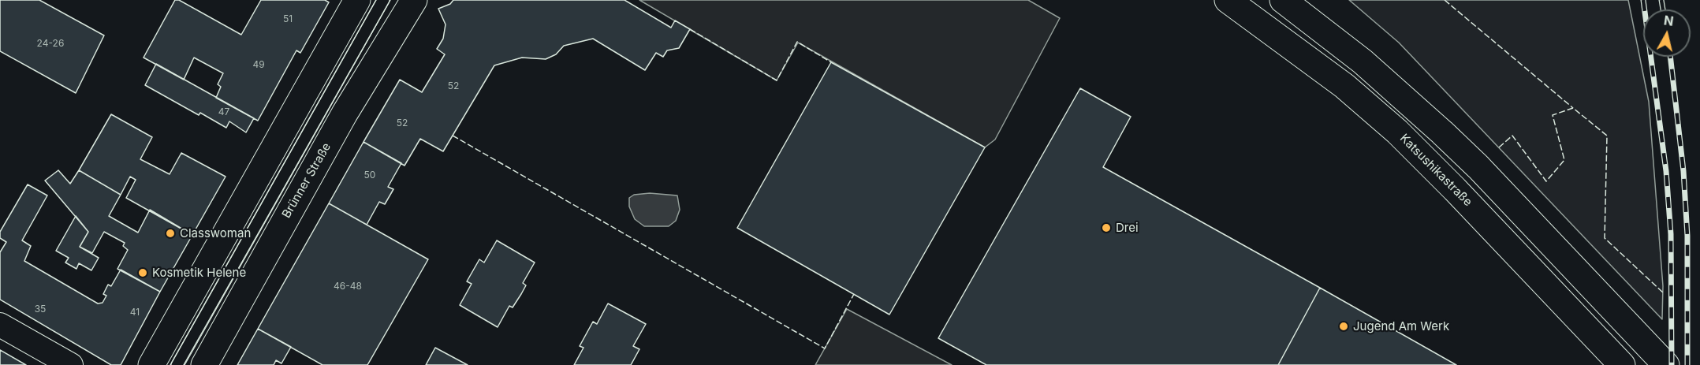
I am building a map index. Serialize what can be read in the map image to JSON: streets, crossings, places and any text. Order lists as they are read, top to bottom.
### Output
{
  "streets": {
    "main road": ["Katsushikastraße", "Brünner Straße"]
  },
  "places": [
    "Drei",
    "Classwoman",
    "Kosmetik Helene",
    "Jugend Am Werk"
  ],
  "house_numbers": [
    "51",
    "24-26",
    "49",
    "52",
    "47",
    "52",
    "50",
    "46-48",
    "35",
    "41"
  ],
  "north": "top"
}
